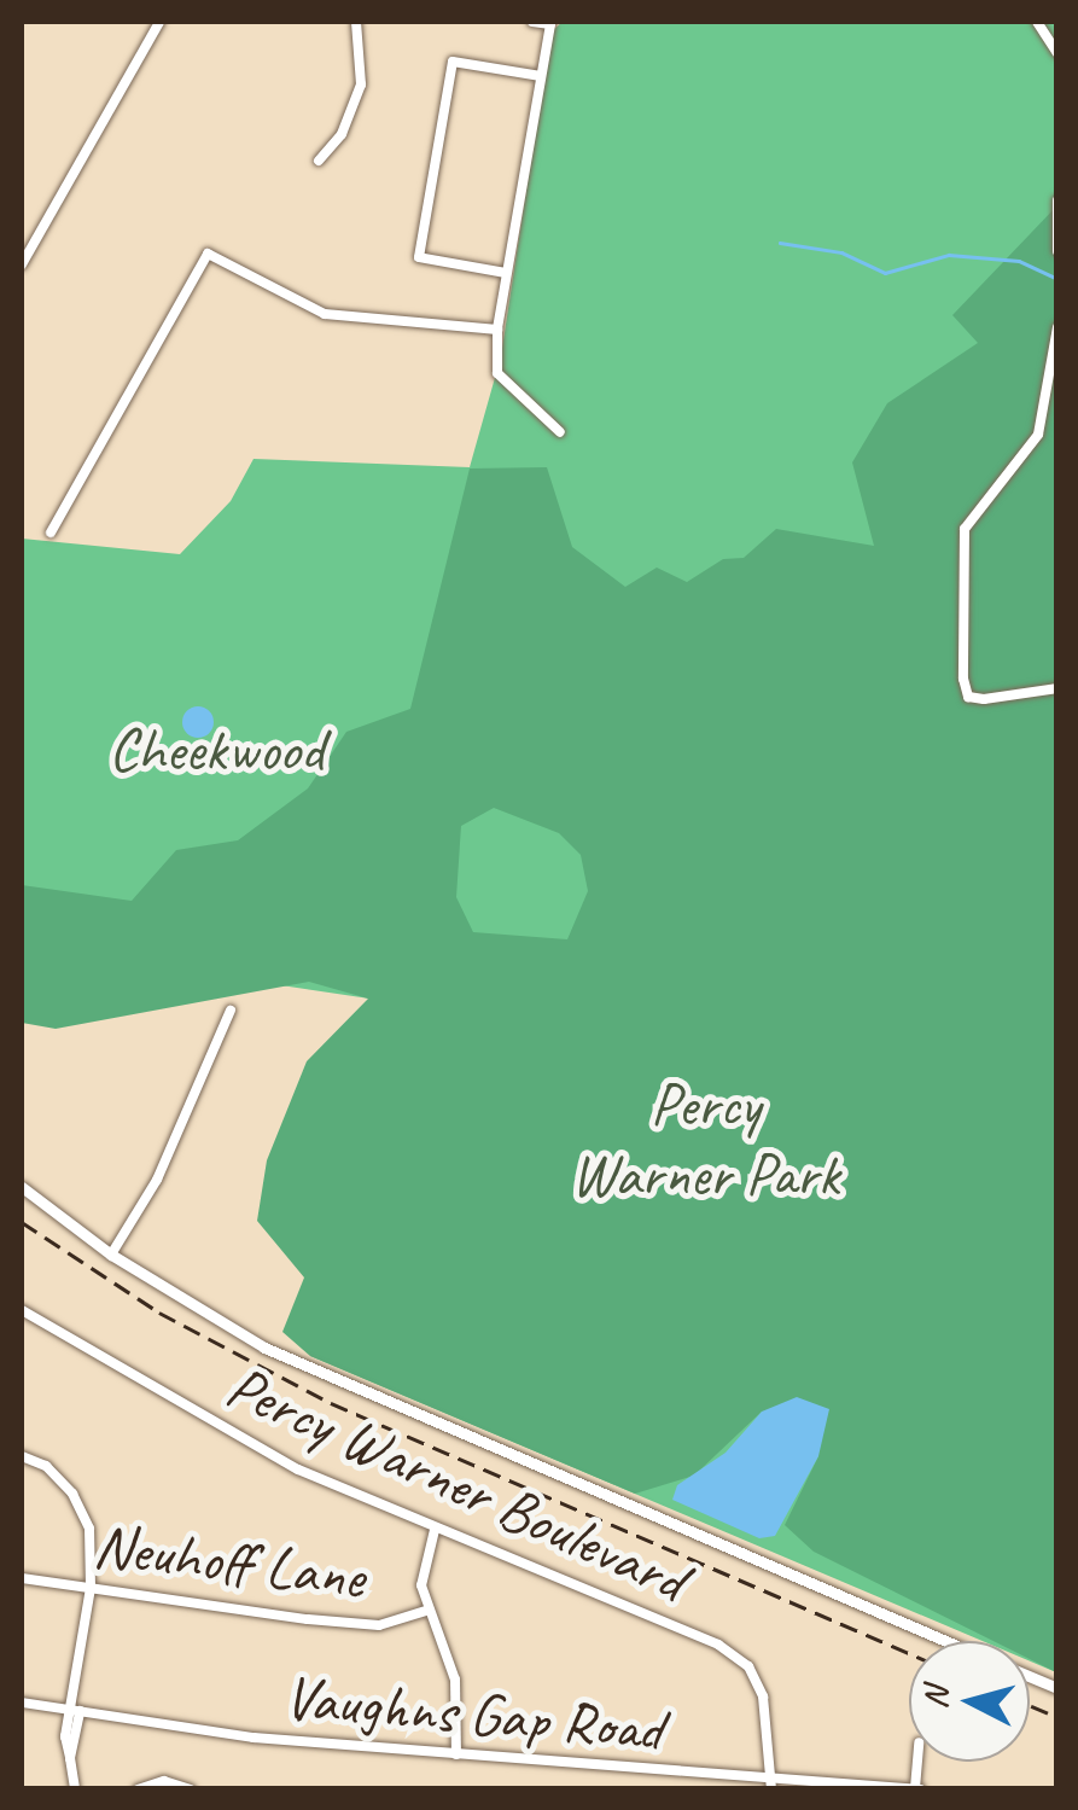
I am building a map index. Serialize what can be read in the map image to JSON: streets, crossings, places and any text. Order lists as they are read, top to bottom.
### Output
{
  "streets": {
    "street": ["Percy Warner Boulevard", "Neuhoff Lane", "Vaughns Gap Road"]
  },
  "crossings": [
    ["Percy Warner Boulevard", "Vaughns Gap Road"]
  ],
  "parks": ["Cheekwood", "Percy Warner Park"],
  "north": "left"
}
